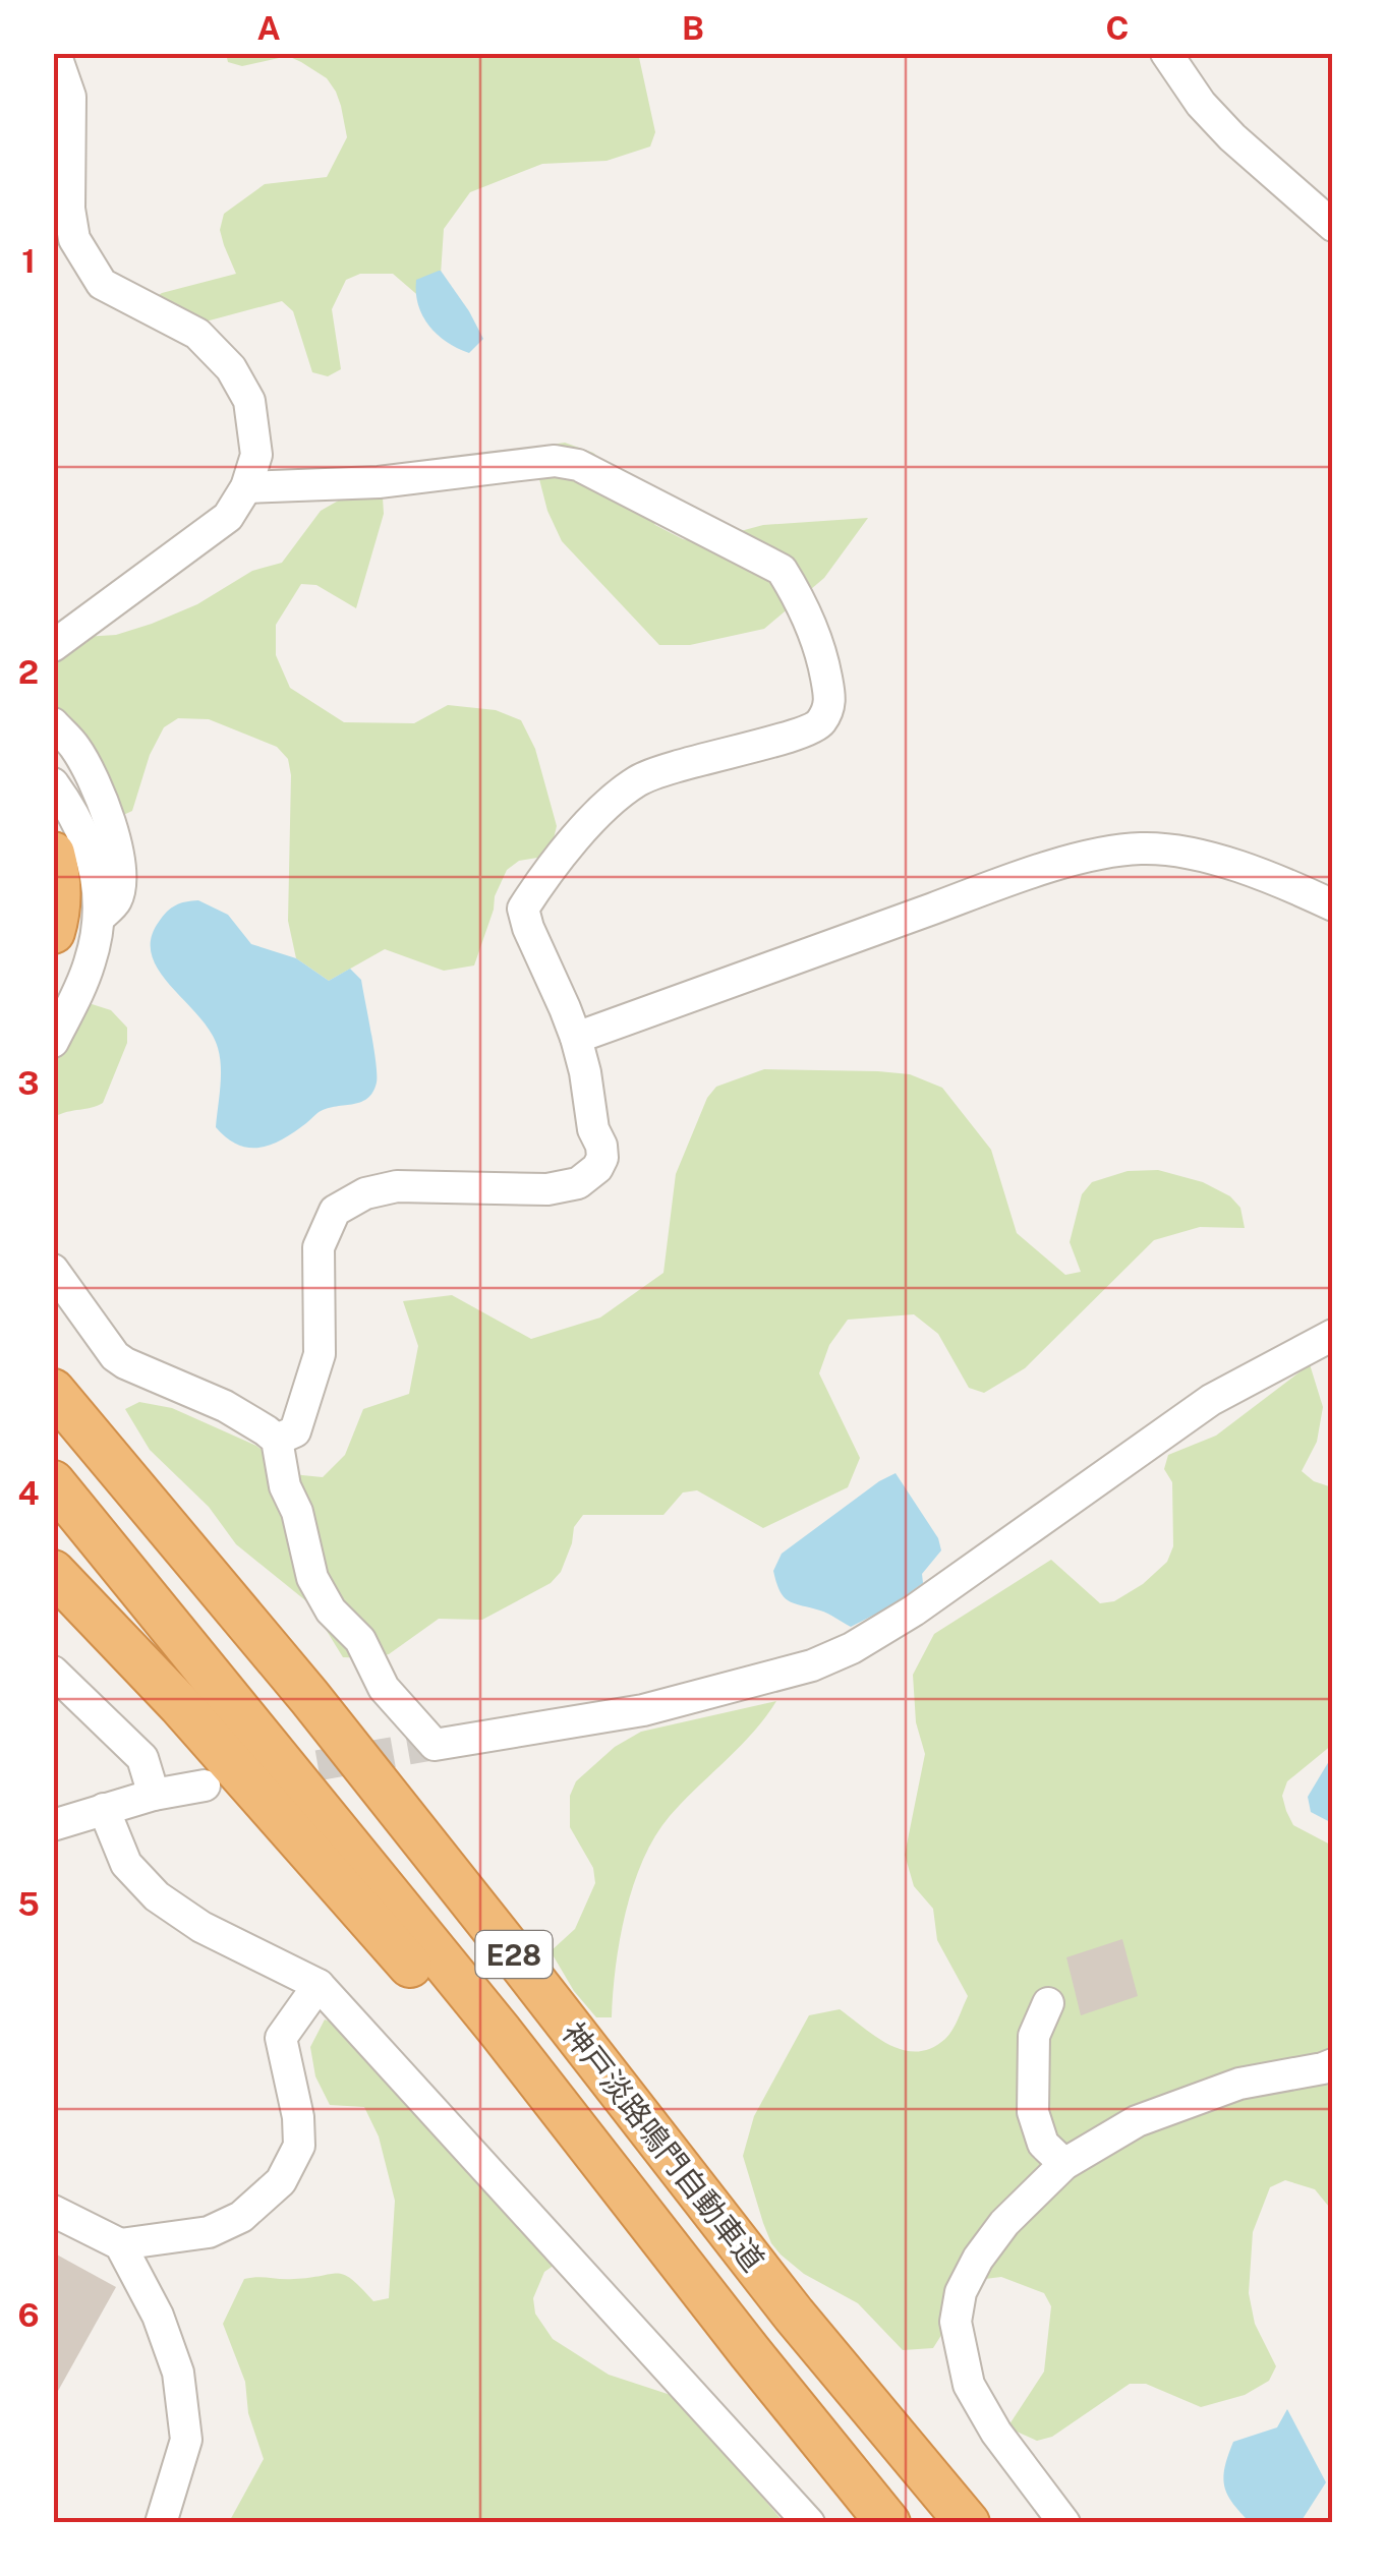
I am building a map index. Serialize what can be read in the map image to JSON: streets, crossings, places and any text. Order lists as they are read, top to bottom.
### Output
{
  "streets": {
    "highway": ["E28", "神戸淡路鳴門自動車道"]
  },
  "grid": {
    "columns": ["A", "B", "C"],
    "rows": [
      "1",
      "2",
      "3",
      "4",
      "5",
      "6"
    ]
  }
}
